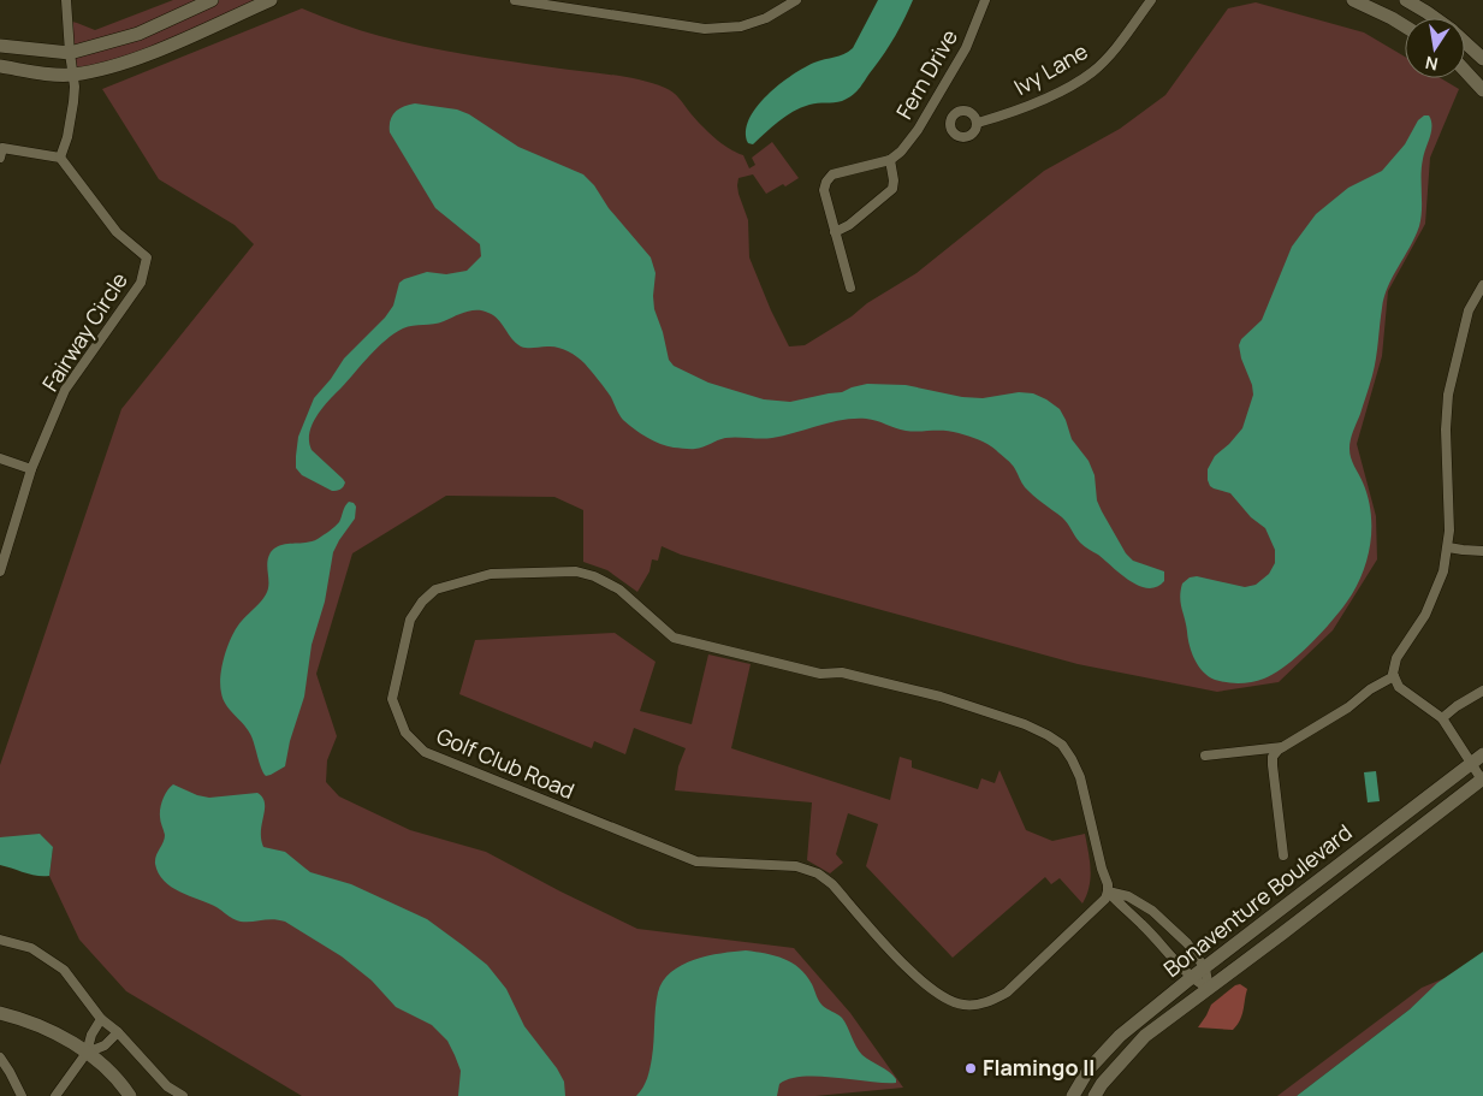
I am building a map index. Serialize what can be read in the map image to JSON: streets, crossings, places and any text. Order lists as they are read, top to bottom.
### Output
{
  "streets": {
    "main road": ["Bonaventure Boulevard"],
    "street": [
      "Ivy Lane",
      "Fern Drive",
      "Fairway Circle",
      "Golf Club Road"
    ]
  },
  "places": ["Flamingo II"],
  "north": "bottom"
}
